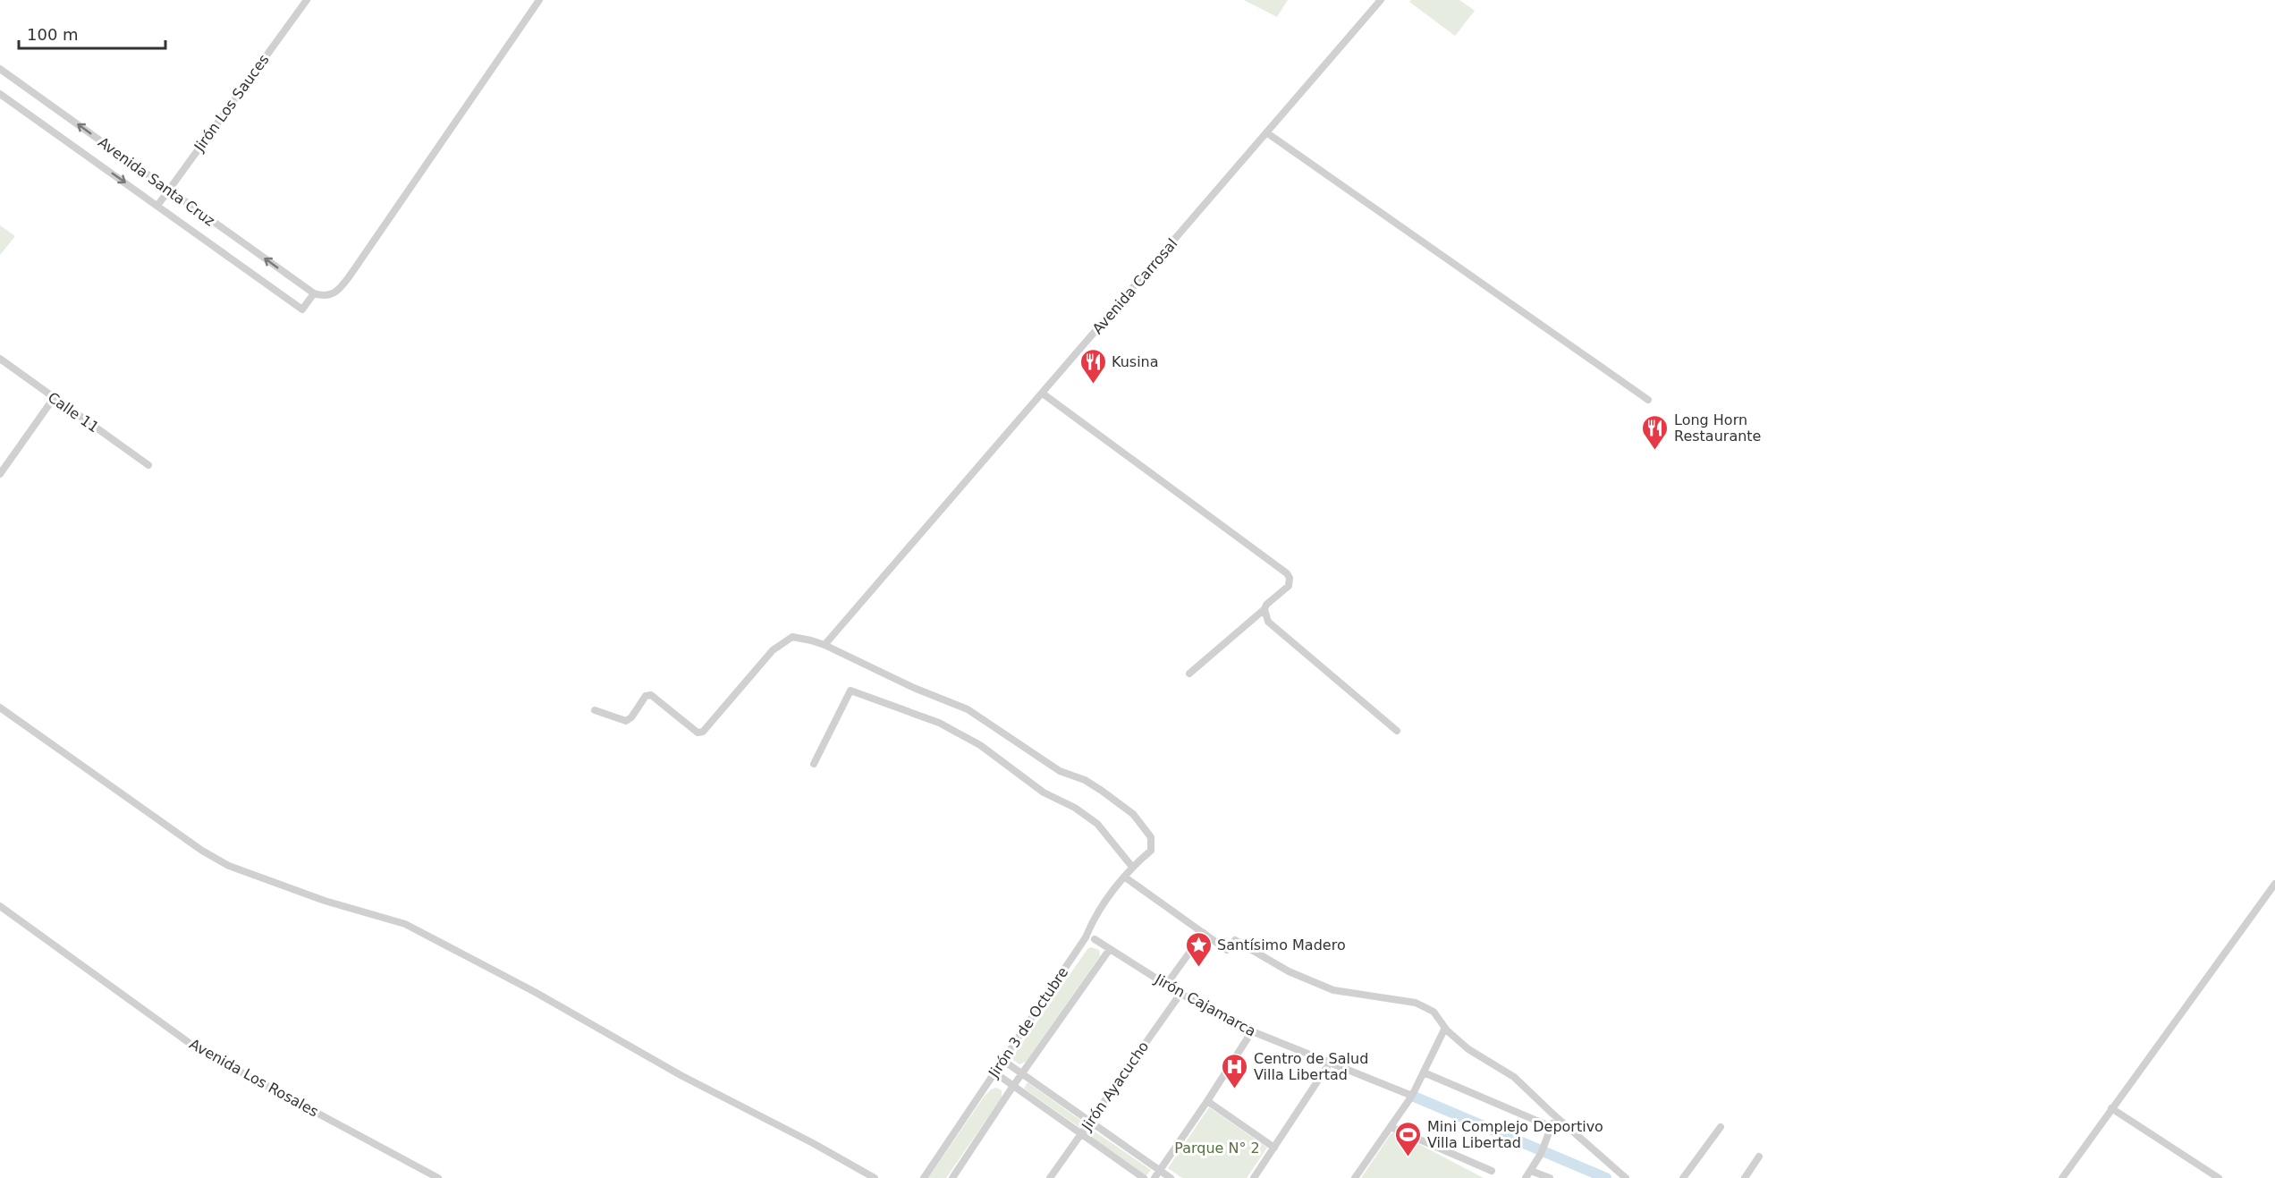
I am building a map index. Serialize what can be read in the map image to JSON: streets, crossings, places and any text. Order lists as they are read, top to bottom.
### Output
{
  "streets": {
    "street": [
      "Jirón Los Sauces",
      "Avenida Santa Cruz",
      "Avenida Carrosal",
      "Calle 11",
      "Jirón Cajamarca",
      "Jirón 3 de Octubre",
      "Avenida Los Rosales",
      "Jirón Ayacucho"
    ]
  },
  "crossings": [
    ["Jirón Los Sauces", "Avenida Santa Cruz"],
    ["Avenida Carrosal", "Jirón 3 de Octubre"],
    ["Jirón Cajamarca", "Jirón 3 de Octubre"],
    ["Jirón Cajamarca", "Jirón Ayacucho"]
  ],
  "parks": ["Parque N° 2"],
  "places": {
    "restaurant": ["Kusina", "Long Horn Restaurante"],
    "place": ["Santísimo Madero"],
    "hospital": ["Centro de Salud Villa Libertad"],
    "sports": ["Mini Complejo Deportivo Villa Libertad"]
  },
  "scale_bar": "100 m"
}
